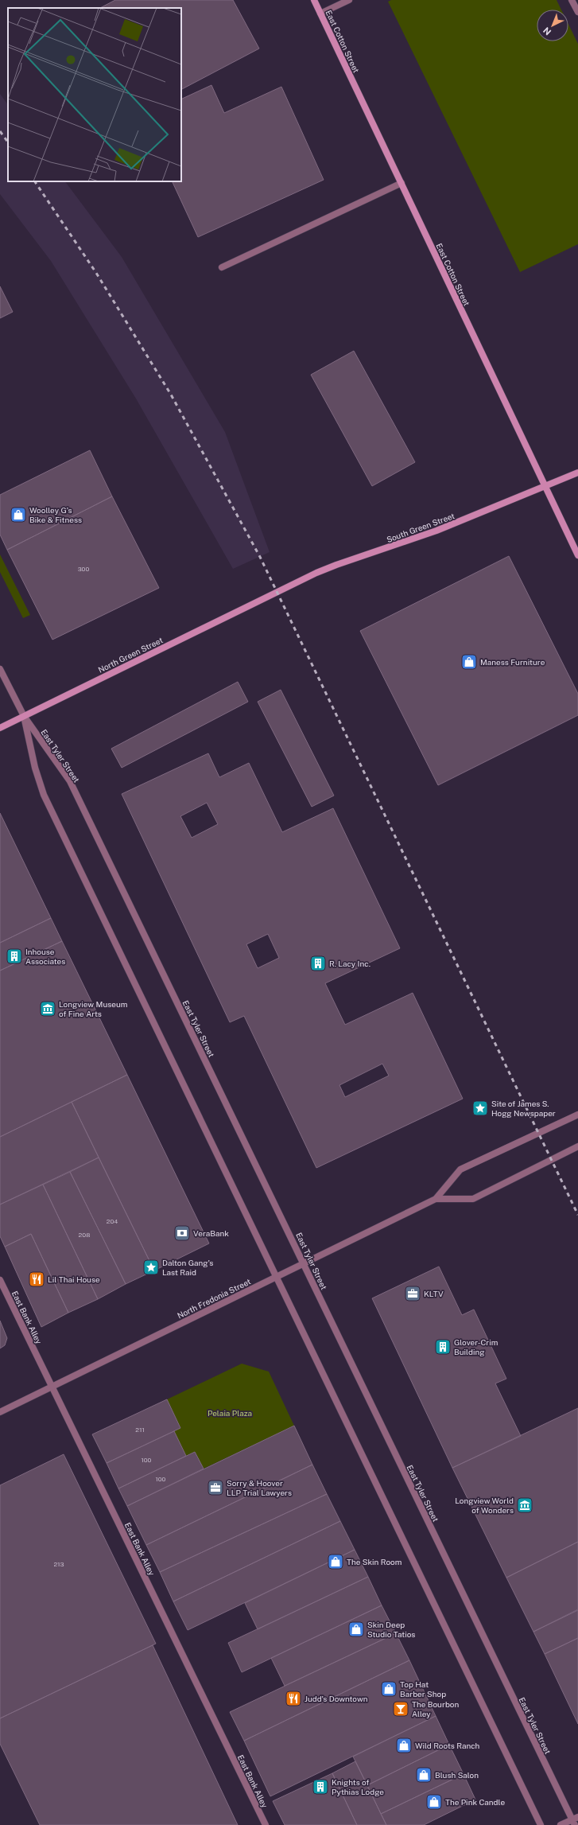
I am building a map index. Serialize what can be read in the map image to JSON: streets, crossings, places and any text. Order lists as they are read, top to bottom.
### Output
{
  "streets": {
    "street": [
      "East Cotton Street",
      "South Green Street",
      "North Green Street",
      "East Tyler Street",
      "North Fredonia Street",
      "East Bank Alley"
    ]
  },
  "crossings": [
    ["East Cotton Street", "South Green Street"],
    ["South Green Street", "North Green Street"],
    ["North Green Street", "East Tyler Street"],
    ["East Tyler Street", "North Fredonia Street"],
    ["North Fredonia Street", "East Bank Alley"]
  ],
  "parks": ["Pelaia Plaza"],
  "places": {
    "shop": [
      "Woolley G’s Bike & Fitness",
      "Maness Furniture",
      "The Skin Room",
      "Skin Deep Studio Tatios",
      "Top Hat Barber Shop",
      "Wild Roots Ranch",
      "Blush Salon",
      "The Pink Candle"
    ],
    "building": [
      "Inhouse Associates",
      "R. Lacy Inc.",
      "Glover-Crim Building",
      "Knights of Pythias Lodge"
    ],
    "museum": ["Longview Museum of Fine Arts", "Longview World of Wonders"],
    "place": ["Site of James S. Hogg Newspaper", "Dalton Gang's Last Raid"],
    "bank": ["VeraBank"],
    "restaurant": ["Lil Thai House", "Judd's Downtown"],
    "office": ["KLTV", "Sorry & Hoover LLP Trial Lawyers"],
    "bar": ["The Bourbon Alley"]
  },
  "house_numbers": [
    "300",
    "204",
    "208",
    "211",
    "100",
    "100",
    "213"
  ],
  "north": "bottom left"
}
